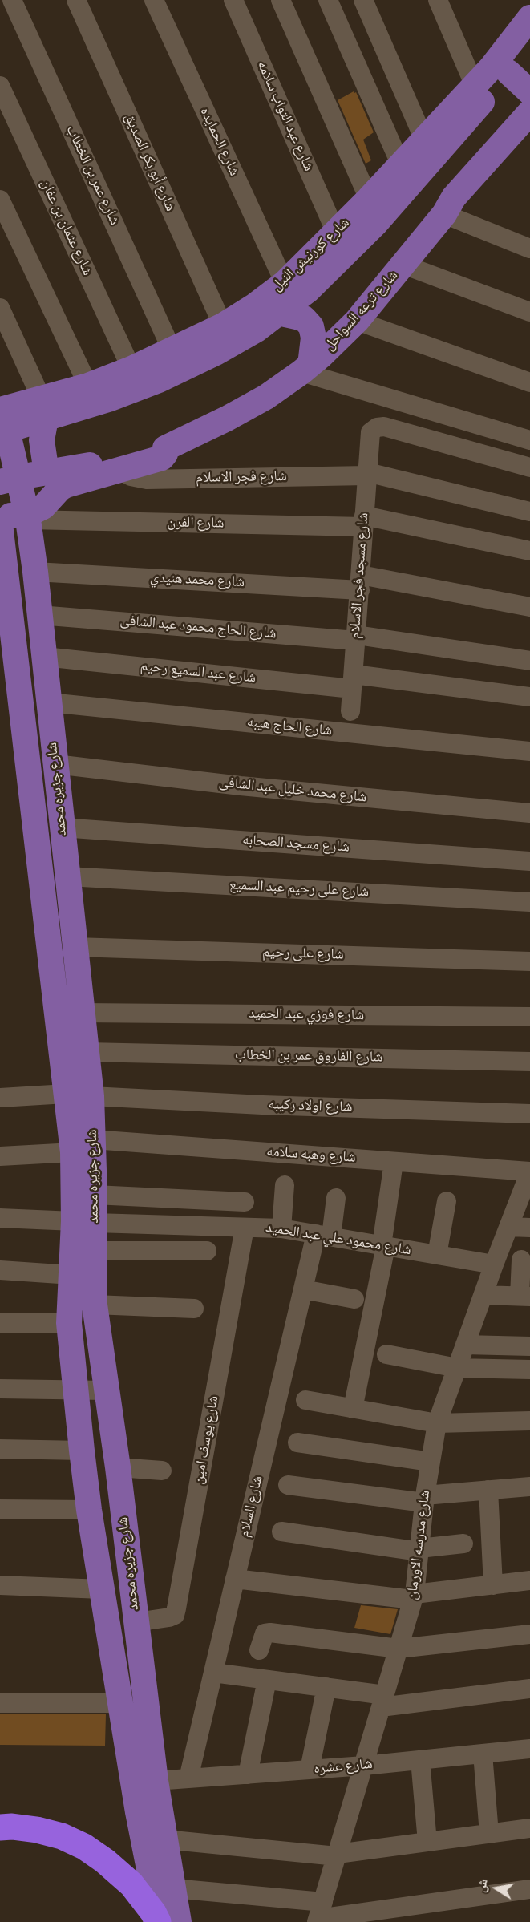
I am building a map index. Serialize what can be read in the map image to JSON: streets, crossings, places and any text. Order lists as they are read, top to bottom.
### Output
{
  "streets": {
    "main road": ["شارع كورنيش النيل", "شارع ترعه السواحل", "شارع جزيره محمد"],
    "street": [
      "شارع عبد التواب سلامه",
      "شارع الحمايده",
      "شارع أبو بكر الصديق",
      "شارع عمر بن الخطاب",
      "شارع عثمان بن عفان",
      "شارع فجر الاسلام",
      "شارع الفرن",
      "شارع مسجد فجر الاسلام",
      "شارع محمد هنيدي",
      "شارع الحاج محمود عبد الشافى",
      "شارع عبد السميع رحيم",
      "شارع الحاج هيبه",
      "شارع محمد خليل عبد الشافى",
      "شارع مسجد الصحابه",
      "شارع على رحيم عبد السميع",
      "شارع على رحيم",
      "شارع فوزي عبد الحميد",
      "شارع الفاروق عمر بن الخطاب",
      "شارع اولاد ركيبه",
      "شارع وهبه سلامه",
      "شارع محمود علي عبد الحميد",
      "شارع يوسف امين",
      "شارع السلام",
      "شارع مدرسه الاورمان",
      "شارع عشره"
    ]
  },
  "crossings": [
    ["شارع عبد التواب سلامه", "شارع كورنيش النيل"],
    ["شارع الحمايده", "شارع كورنيش النيل"],
    ["شارع أبو بكر الصديق", "شارع كورنيش النيل"],
    ["شارع عمر بن الخطاب", "شارع كورنيش النيل"],
    ["شارع عثمان بن عفان", "شارع كورنيش النيل"],
    ["شارع كورنيش النيل", "شارع جزيره محمد"],
    ["شارع ترعه السواحل", "شارع فجر الاسلام"],
    ["شارع ترعه السواحل", "شارع الفرن"],
    ["شارع ترعه السواحل", "شارع جزيره محمد"],
    ["شارع فجر الاسلام", "شارع مسجد فجر الاسلام"],
    ["شارع الفرن", "شارع مسجد فجر الاسلام"],
    ["شارع الفرن", "شارع جزيره محمد"],
    ["شارع مسجد فجر الاسلام", "شارع محمد هنيدي"],
    ["شارع مسجد فجر الاسلام", "شارع الحاج محمود عبد الشافى"],
    ["شارع مسجد فجر الاسلام", "شارع عبد السميع رحيم"],
    ["شارع محمد هنيدي", "شارع جزيره محمد"],
    ["شارع الحاج محمود عبد الشافى", "شارع جزيره محمد"],
    ["شارع عبد السميع رحيم", "شارع جزيره محمد"],
    ["شارع الحاج هيبه", "شارع جزيره محمد"],
    ["شارع جزيره محمد", "شارع محمد خليل عبد الشافى"],
    ["شارع جزيره محمد", "شارع مسجد الصحابه"],
    ["شارع جزيره محمد", "شارع على رحيم عبد السميع"],
    ["شارع جزيره محمد", "شارع على رحيم"],
    ["شارع جزيره محمد", "شارع فوزي عبد الحميد"],
    ["شارع جزيره محمد", "شارع الفاروق عمر بن الخطاب"],
    ["شارع جزيره محمد", "شارع اولاد ركيبه"],
    ["شارع جزيره محمد", "شارع وهبه سلامه"],
    ["شارع جزيره محمد", "شارع محمود علي عبد الحميد"],
    ["شارع جزيره محمد", "شارع يوسف امين"],
    ["شارع جزيره محمد", "شارع عشره"],
    ["شارع وهبه سلامه", "شارع مدرسه الاورمان"],
    ["شارع محمود علي عبد الحميد", "شارع يوسف امين"],
    ["شارع محمود علي عبد الحميد", "شارع السلام"],
    ["شارع محمود علي عبد الحميد", "شارع مدرسه الاورمان"],
    ["شارع السلام", "شارع عشره"],
    ["شارع مدرسه الاورمان", "شارع عشره"]
  ],
  "north": "left"
}
